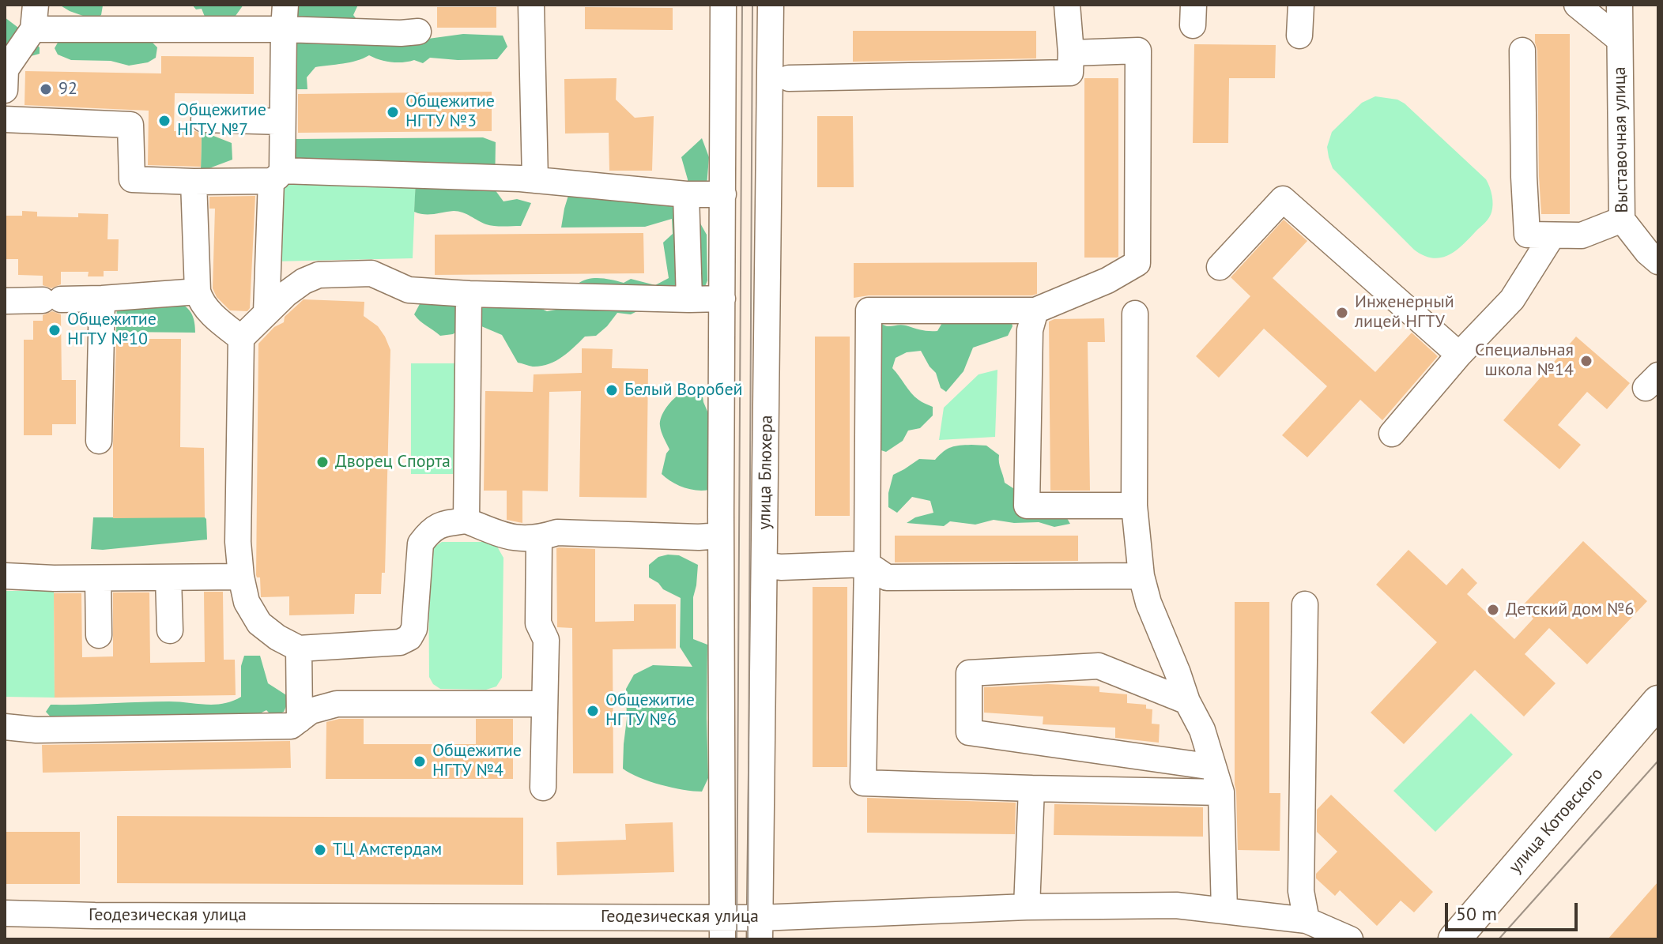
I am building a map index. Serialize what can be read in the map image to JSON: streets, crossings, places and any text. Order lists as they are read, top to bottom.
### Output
{
  "streets": {
    "main road": ["улица Котовского"],
    "street": ["Выставочная улица", "улица Блюхера", "Геодезическая улица"]
  },
  "crossings": [
    ["улица Блюхера", "Геодезическая улица"]
  ],
  "places": [
    "92",
    "Общежитие НГТУ №3",
    "Общежитие НГТУ №7",
    "Инженерный лицей НГТУ",
    "Общежитие НГТУ №10",
    "Специальная школа №14",
    "Белый Воробей",
    "Дворец Спорта",
    "Детский дом №6",
    "Общежитие НГТУ №6",
    "Общежитие НГТУ №4",
    "ТЦ Амстердам"
  ],
  "scale_bar": "50 m"
}
